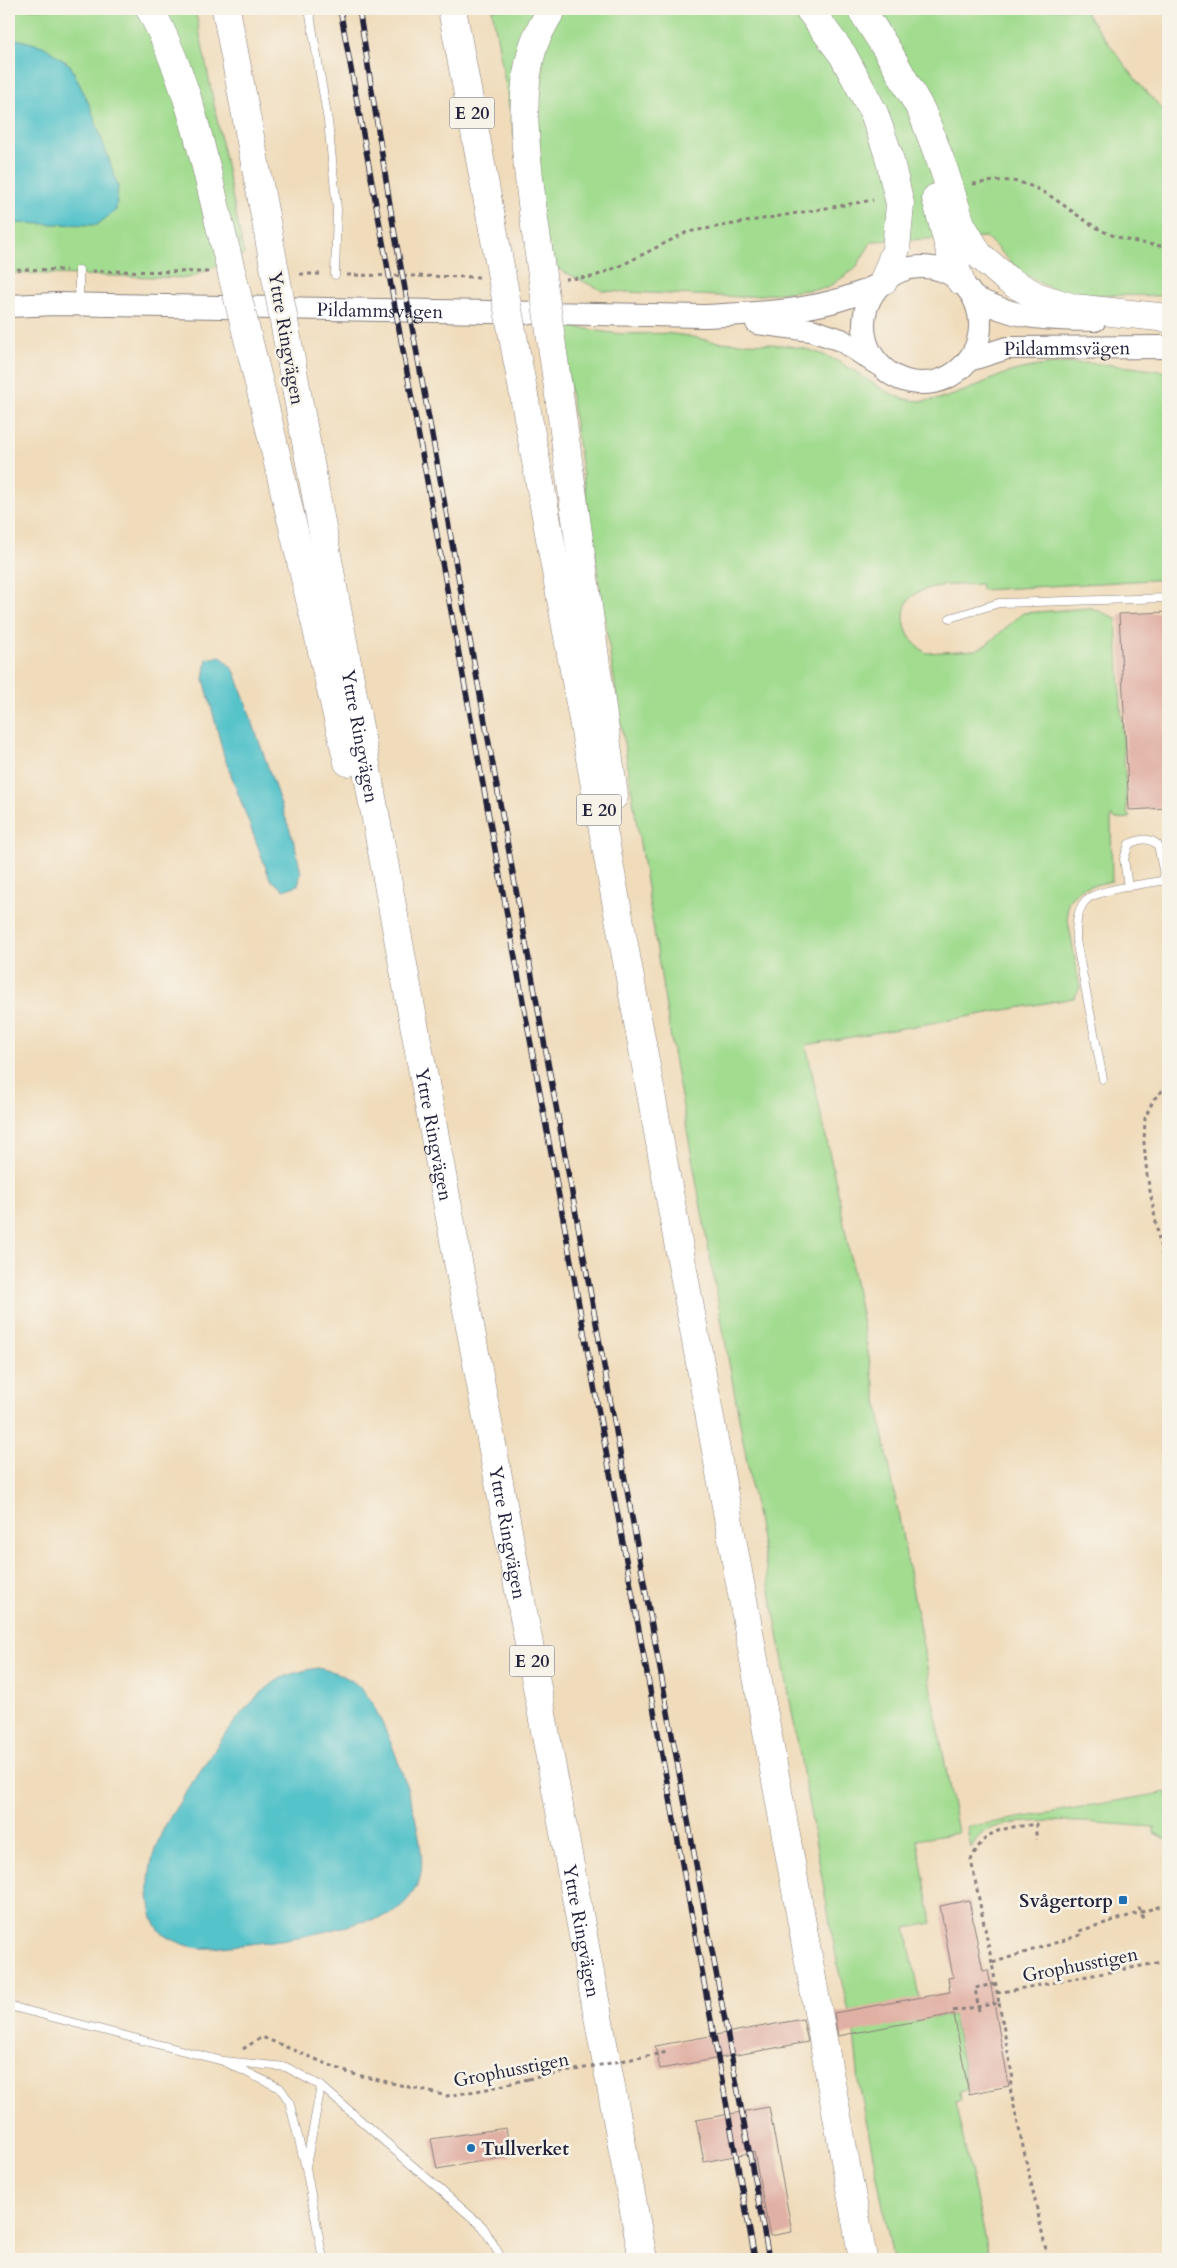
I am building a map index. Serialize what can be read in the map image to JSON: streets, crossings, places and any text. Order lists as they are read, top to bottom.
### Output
{
  "streets": {
    "highway": ["E 20", "Yttre Ringvägen"],
    "main road": ["Pildammsvägen"],
    "path": ["Grophusstigen"]
  },
  "places": {
    "transit": ["Svågertorp"],
    "other": ["Tullverket"]
  }
}
